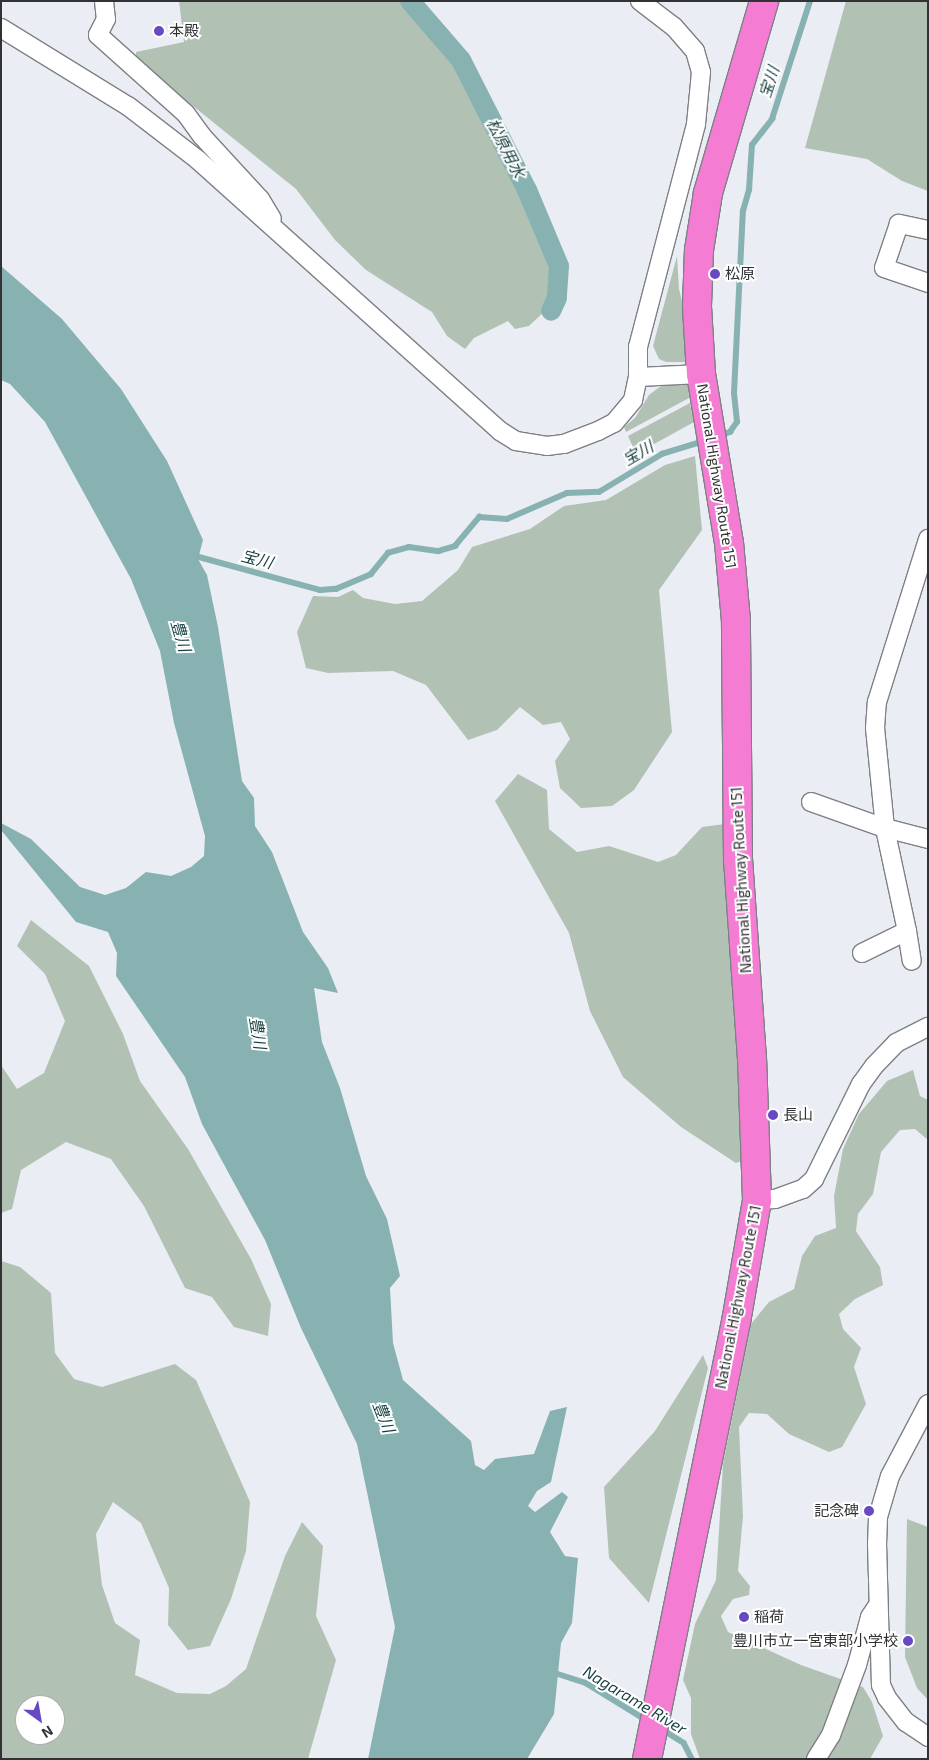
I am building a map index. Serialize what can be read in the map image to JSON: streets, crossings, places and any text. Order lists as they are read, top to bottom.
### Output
{
  "streets": {
    "highway": ["National Highway Route 151"]
  },
  "water": [
    "宝川",
    "松原用水",
    "豊川",
    "Nagarame River"
  ],
  "places": [
    "本殿",
    "松原",
    "長山",
    "記念碑",
    "稲荷",
    "豊川市立一宮東部小学校"
  ],
  "north": "bottom right"
}
